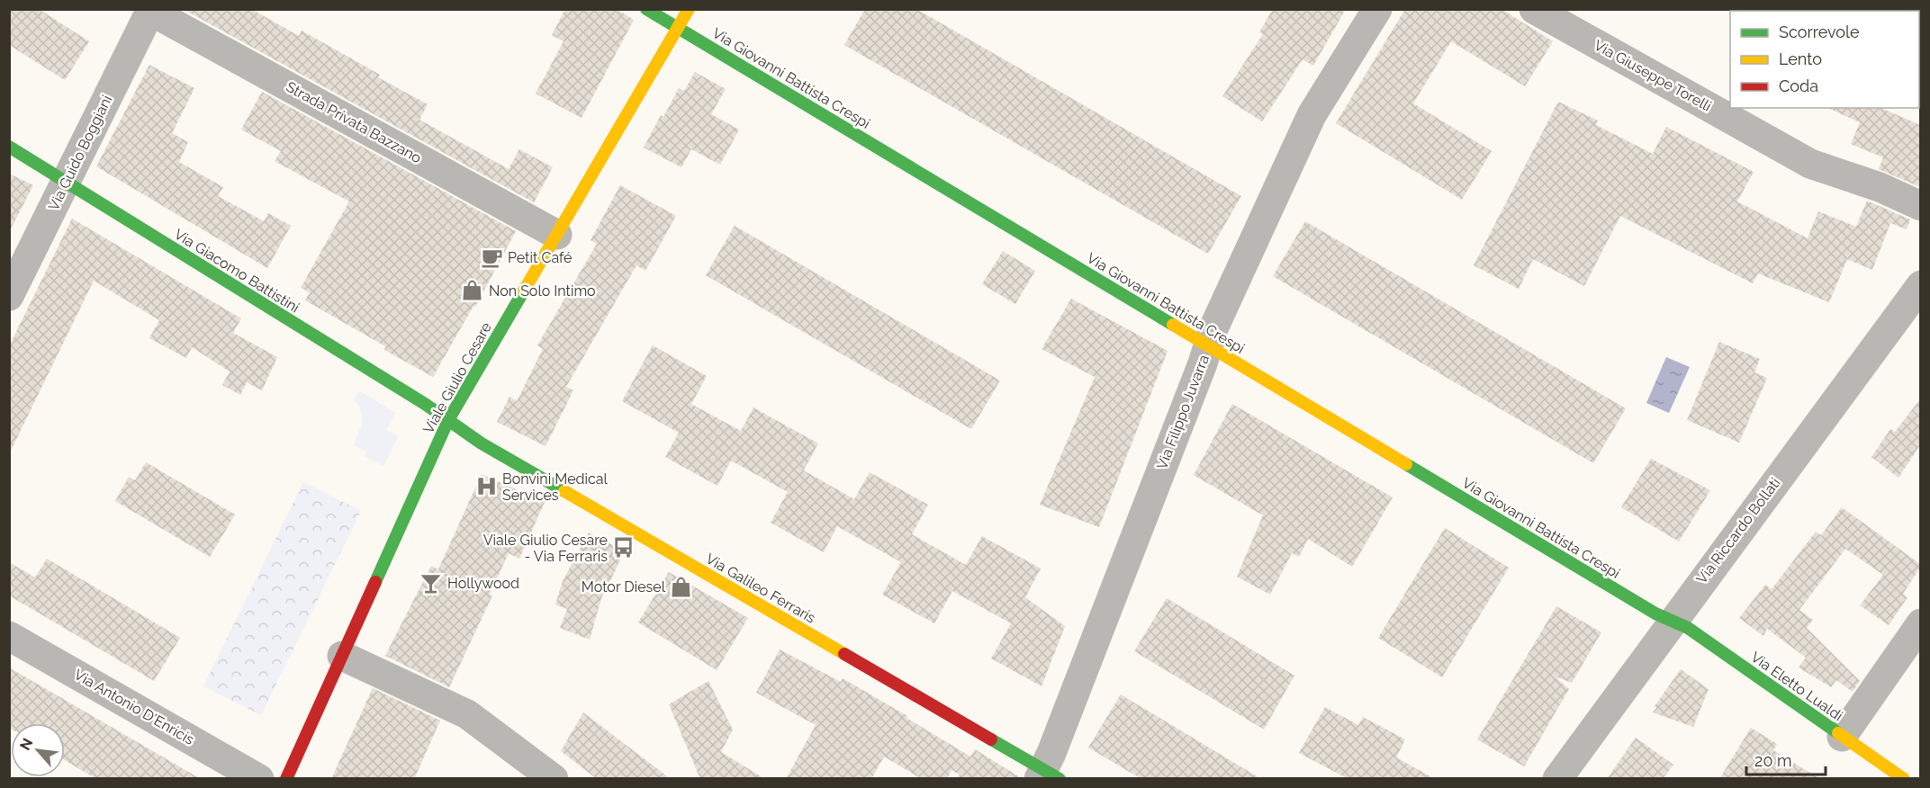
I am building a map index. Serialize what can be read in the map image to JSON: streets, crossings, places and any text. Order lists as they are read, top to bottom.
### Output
{
  "streets": {
    "street": [
      "Via Giuseppe Torelli",
      "Via Giovanni Battista Crespi",
      "Strada Privata Bazzano",
      "Via Guido Boggiani",
      "Via Giacomo Battistini",
      "Viale Giulio Cesare",
      "Via Filippo Juvarra",
      "Via Riccardo Bollati",
      "Via Galileo Ferraris",
      "Via Eletto Lualdi",
      "Via Antonio D'Enricis"
    ]
  },
  "crossings": [
    ["Via Giovanni Battista Crespi", "Viale Giulio Cesare"],
    ["Via Giovanni Battista Crespi", "Via Filippo Juvarra"],
    ["Via Giovanni Battista Crespi", "Via Riccardo Bollati"],
    ["Via Giovanni Battista Crespi", "Via Eletto Lualdi"],
    ["Strada Privata Bazzano", "Via Guido Boggiani"],
    ["Strada Privata Bazzano", "Viale Giulio Cesare"],
    ["Via Guido Boggiani", "Via Giacomo Battistini"],
    ["Via Giacomo Battistini", "Viale Giulio Cesare"],
    ["Via Giacomo Battistini", "Via Galileo Ferraris"],
    ["Viale Giulio Cesare", "Via Galileo Ferraris"],
    ["Via Filippo Juvarra", "Via Galileo Ferraris"],
    ["Via Riccardo Bollati", "Via Eletto Lualdi"]
  ],
  "places": {
    "cafe": ["Petit Café"],
    "shop": ["Non Solo Intimo", "Motor Diesel"],
    "hospital": ["Bonvini Medical Services"],
    "bus stop": ["Viale Giulio Cesare - Via Ferraris"],
    "bar": ["Hollywood"]
  },
  "legend": ["Scorrevole", "Lento", "Coda"],
  "scale_bar": "20 m",
  "north": "top left"
}
